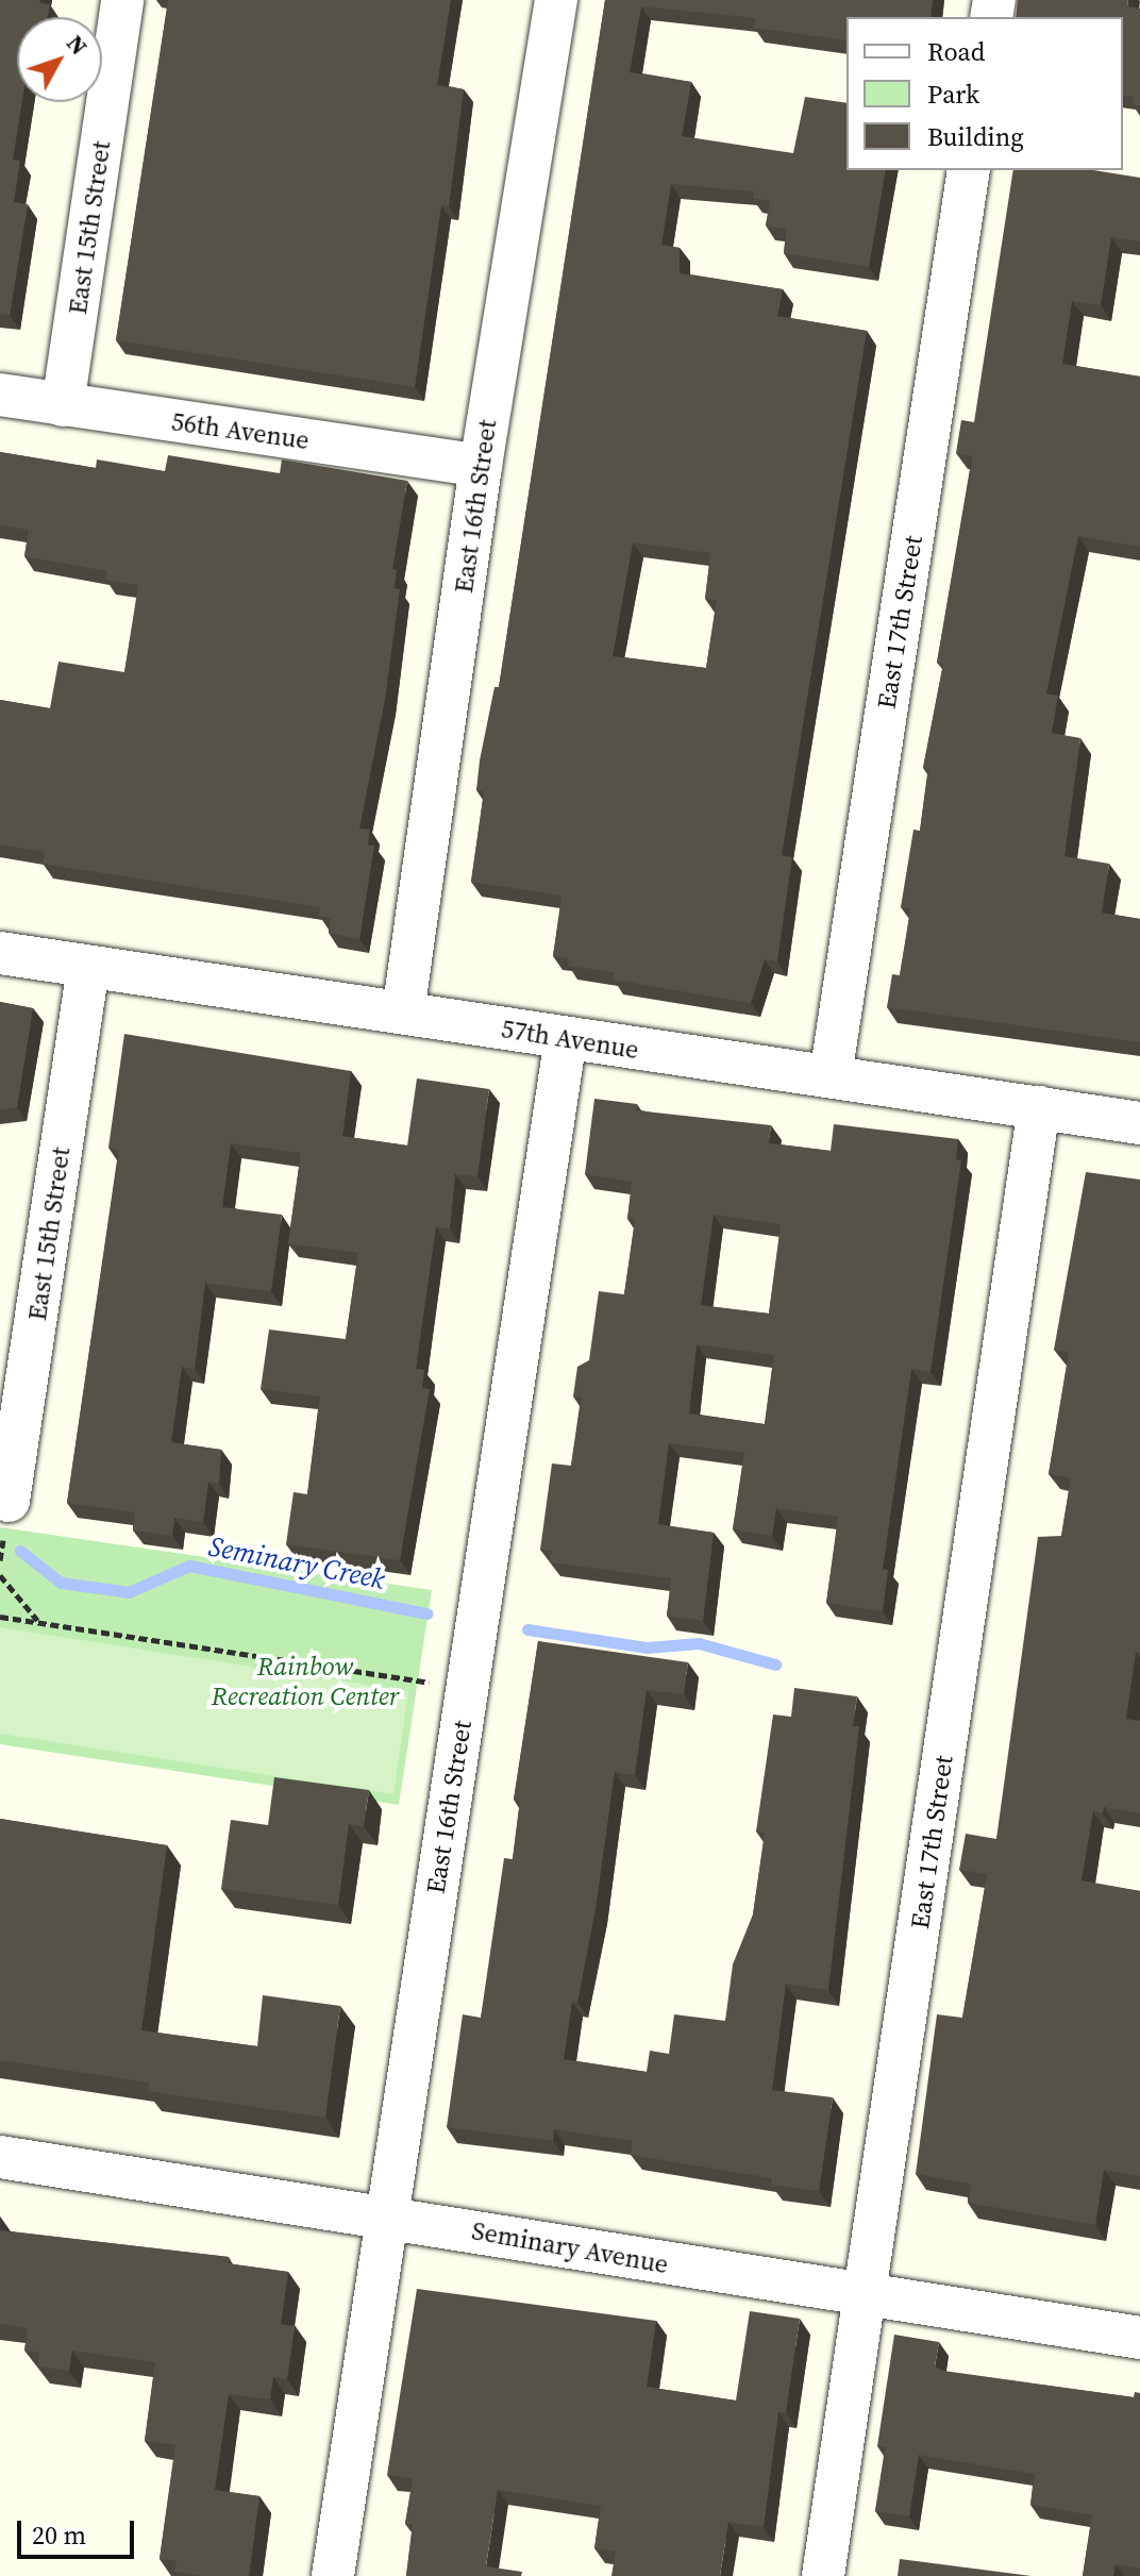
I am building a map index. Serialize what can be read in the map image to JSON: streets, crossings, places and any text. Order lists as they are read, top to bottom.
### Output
{
  "streets": {
    "street": [
      "East 15th Street",
      "56th Avenue",
      "East 16th Street",
      "East 17th Street",
      "57th Avenue",
      "Seminary Avenue"
    ]
  },
  "crossings": [
    ["East 15th Street", "56th Avenue"],
    ["East 15th Street", "57th Avenue"],
    ["56th Avenue", "East 16th Street"],
    ["East 16th Street", "57th Avenue"],
    ["East 16th Street", "Seminary Avenue"],
    ["East 17th Street", "57th Avenue"],
    ["East 17th Street", "Seminary Avenue"]
  ],
  "water": ["Seminary Creek"],
  "parks": ["Rainbow Recreation Center"],
  "legend": ["Road", "Park", "Building"],
  "scale_bar": "20 m",
  "north": "top right"
}
